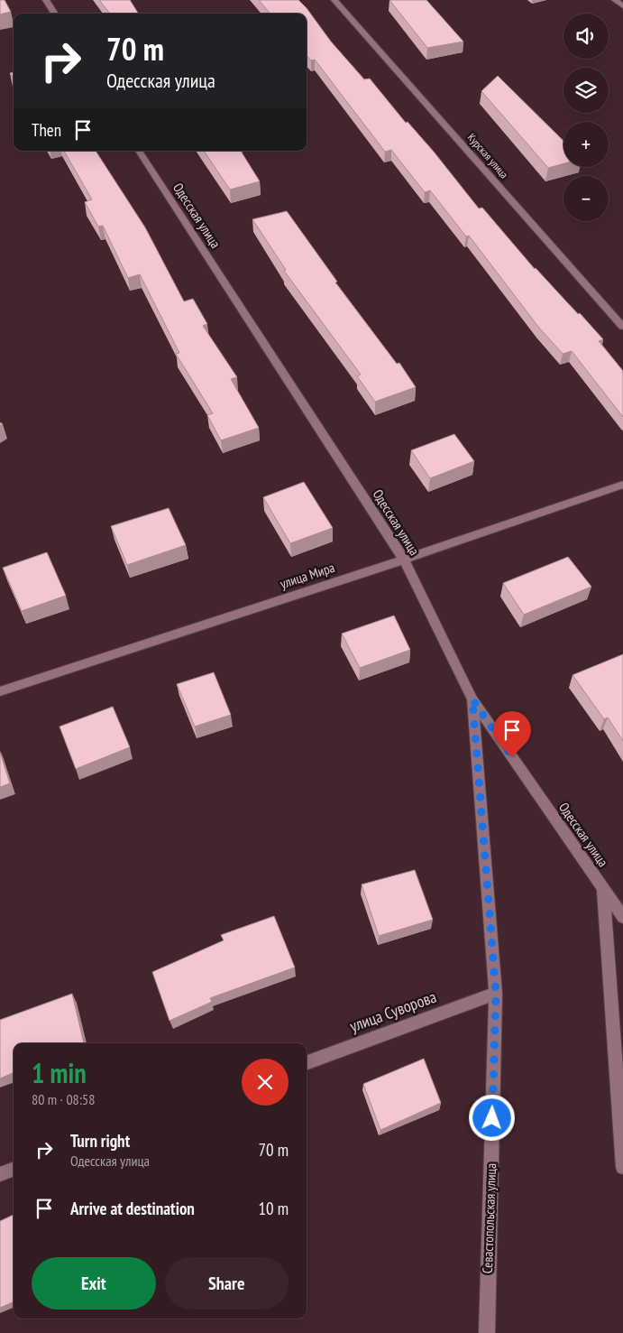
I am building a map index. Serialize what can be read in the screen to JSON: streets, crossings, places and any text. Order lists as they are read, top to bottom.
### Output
{
  "streets": {
    "street": [
      "Курская улица",
      "Одесская улица",
      "улица Мира",
      "улица Суворова",
      "Севастопольская улица"
    ]
  },
  "crossings": [
    ["Одесская улица", "улица Мира"],
    ["Одесская улица", "Севастопольская улица"],
    ["улица Суворова", "Севастопольская улица"]
  ],
  "page": {
    "map_buttons": ["+", "−"],
    "turn": ["70 m", "Одесская улица"],
    "then": "Then",
    "heading": ["1 min", "80 m · 08:58"],
    "list": [
      {
        "name": "Turn right",
        "note": "Одесская улица",
        "value": "70 m"
      },
      {
        "name": "Arrive at destination",
        "value": "10 m"
      }
    ],
    "buttons": ["Exit", "Share"]
  }
}
